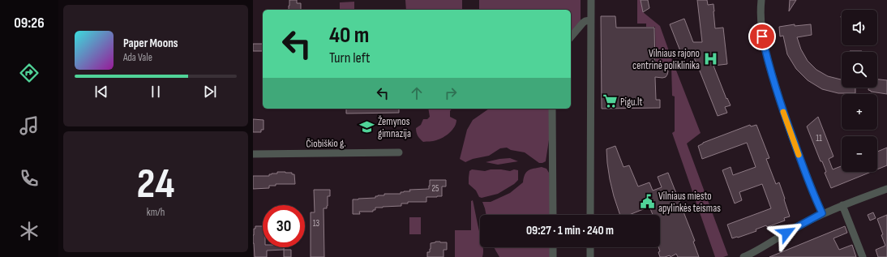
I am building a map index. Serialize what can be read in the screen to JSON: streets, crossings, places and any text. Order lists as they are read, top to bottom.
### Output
{
  "streets": {
    "street": ["Čiobiškio g."]
  },
  "places": {
    "hospital": ["Vilniaus rajono centrinė poliklinika"],
    "supermarket": ["Pigu.lt"],
    "school or university": ["Žemynos gimnazija"],
    "public building": ["Vilniaus miesto apylinkės teismas"]
  },
  "house_numbers": ["11", "25", "13"],
  "page": {
    "tabs": "09:26",
    "map_buttons": ["+", "−"],
    "turn": ["40 m", "Turn left"],
    "song": ["Paper Moons", "Ada Vale"],
    "tile": ["24", "km/h"],
    "limit": "30",
    "trip": "09:27 · 1 min · 240 m"
  }
}
